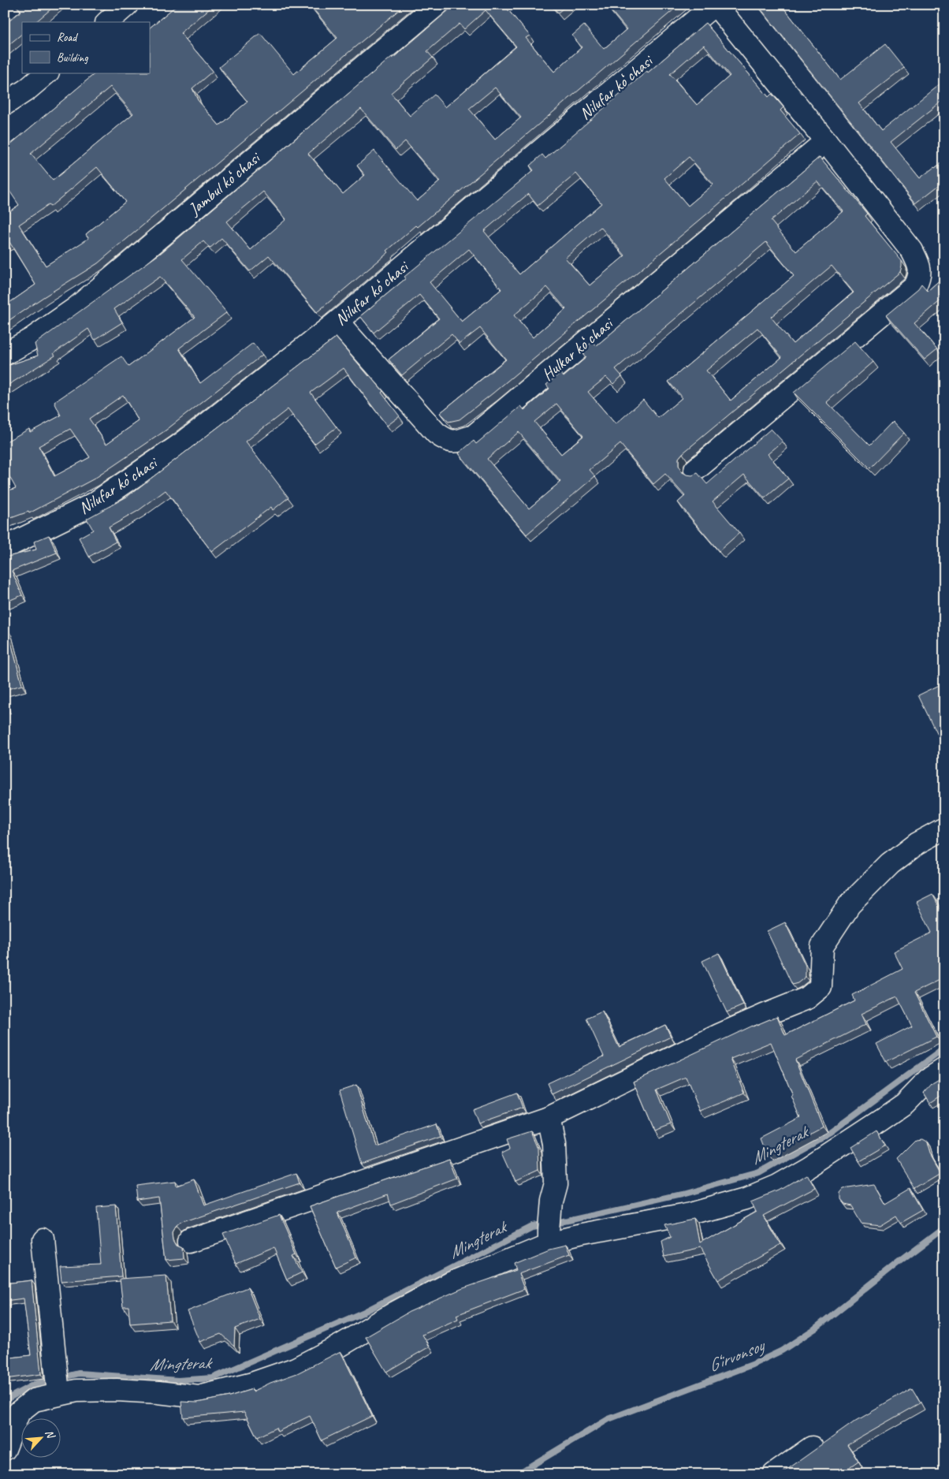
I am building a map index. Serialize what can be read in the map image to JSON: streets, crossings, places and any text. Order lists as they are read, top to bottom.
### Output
{
  "streets": {
    "street": ["Nilufar koʻchasi", "Jambul koʻchasi", "Hulkar koʻchasi"]
  },
  "crossings": [
    ["Nilufar koʻchasi", "Hulkar koʻchasi"]
  ],
  "water": ["Mingterak", "G‘irvonsoy"],
  "legend": ["Road", "Building"],
  "north": "top right"
}
